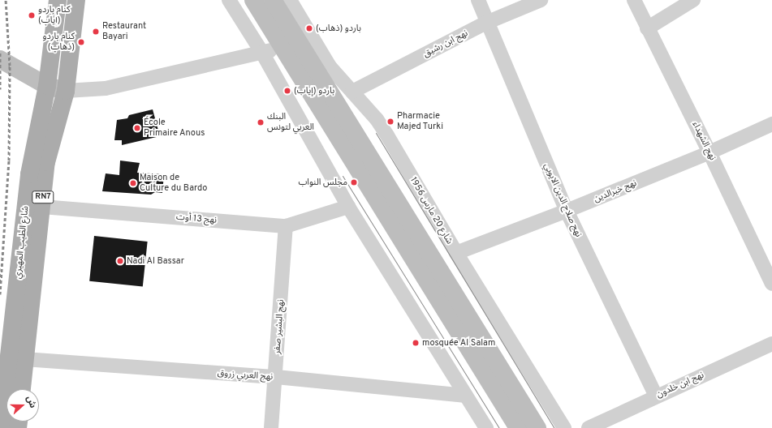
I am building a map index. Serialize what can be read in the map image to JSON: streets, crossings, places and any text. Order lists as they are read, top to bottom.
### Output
{
  "streets": {
    "main road": ["RN7", "شارع الطيب المهيري"],
    "street": [
      "نهج ابن رشيق",
      "نهج الشهداء",
      "نهج خيرالدين",
      "نهج صلاح الدين الايوبي",
      "شارع 20 مارس 1956",
      "نهج 13 أوت",
      "نهج البشير صفر",
      "نهج العربي زروق",
      "نهج ابن خلدون"
    ]
  },
  "crossings": [
    ["نهج ابن رشيق", "نهج صلاح الدين الايوبي"],
    ["نهج ابن رشيق", "شارع 20 مارس 1956"],
    ["نهج الشهداء", "نهج خيرالدين"],
    ["نهج خيرالدين", "نهج صلاح الدين الايوبي"],
    ["نهج خيرالدين", "شارع 20 مارس 1956"],
    ["نهج صلاح الدين الايوبي", "نهج ابن خلدون"],
    ["نهج 13 أوت", "شارع الطيب المهيري"],
    ["نهج 13 أوت", "نهج البشير صفر"],
    ["شارع الطيب المهيري", "نهج العربي زروق"],
    ["نهج البشير صفر", "نهج العربي زروق"]
  ],
  "places": [
    "كنام باردو (إياب)",
    "باردو (ذهاب)",
    "Restaurant Bayari",
    "كنام باردو (ذهاب)",
    "باردو (إياب)",
    "Pharmacie Majed Turki",
    "البنك العربي لتونس",
    "École Primaire Anous",
    "مجلس النواب",
    "Maison de Culture du Bardo",
    "Nadi Al Bassar",
    "mosquée Al Salam"
  ],
  "north": "right"
}
